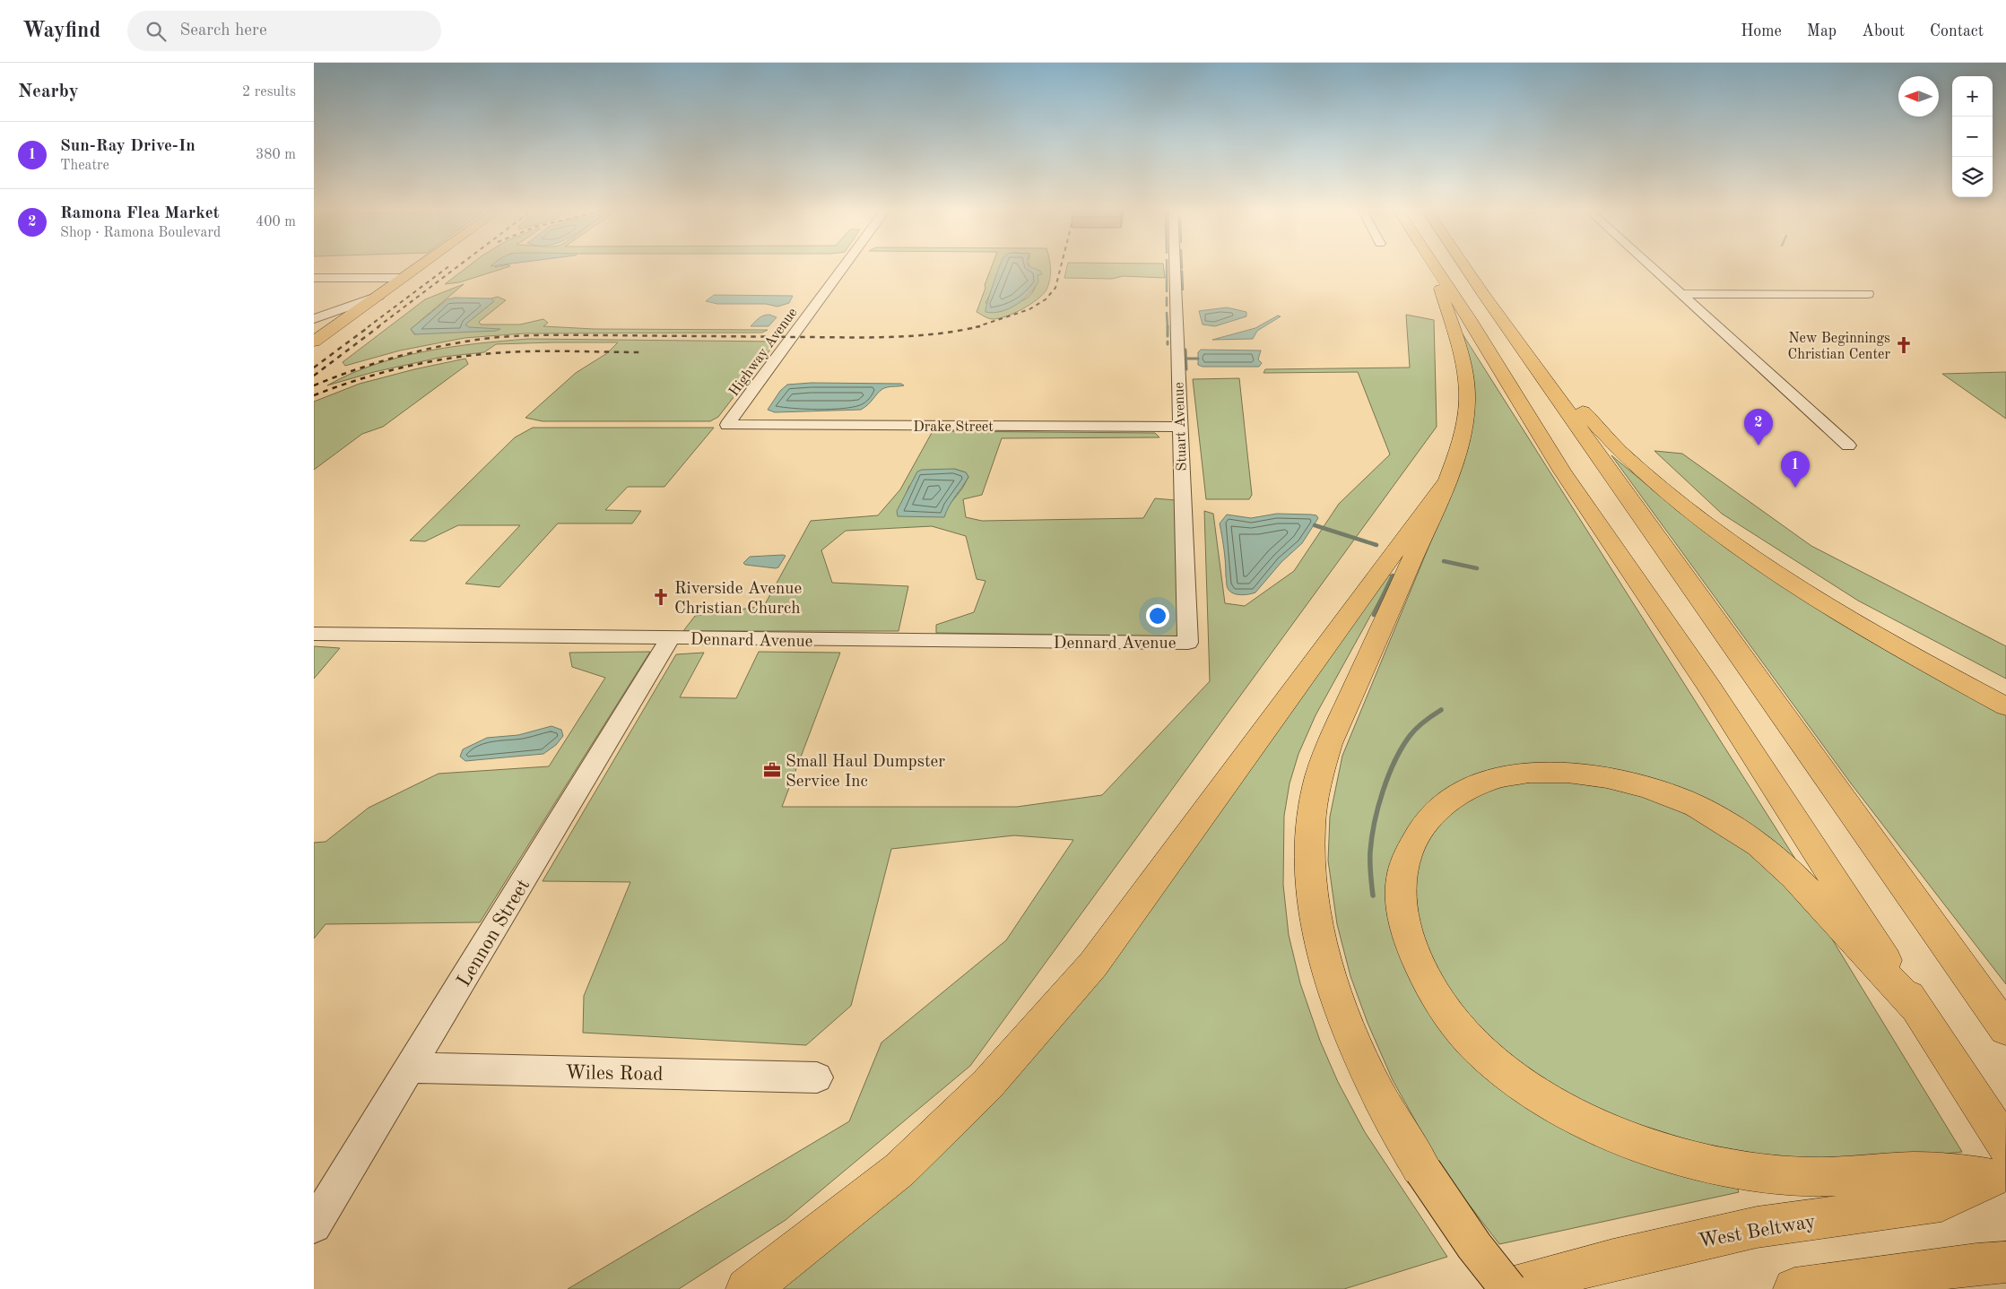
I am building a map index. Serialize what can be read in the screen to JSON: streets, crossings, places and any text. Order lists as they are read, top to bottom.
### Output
{
  "streets": {
    "main road": ["West Beltway"],
    "street": [
      "Highway Avenue",
      "Drake Street",
      "Stuart Avenue",
      "Dennard Avenue",
      "Lennon Street",
      "Wiles Road"
    ]
  },
  "crossings": [
    ["Highway Avenue", "Drake Street"],
    ["Drake Street", "Stuart Avenue"],
    ["Stuart Avenue", "Dennard Avenue"],
    ["Dennard Avenue", "Lennon Street"],
    ["Lennon Street", "Wiles Road"]
  ],
  "places": {
    "church": ["New Beginnings Christian Center", "Riverside Avenue Christian Church"],
    "office": ["Small Haul Dumpster Service Inc"]
  },
  "north": "left",
  "page": {
    "header": "Wayfind",
    "search": "Search here",
    "nav": [
      "Home",
      "Map",
      "About",
      "Contact"
    ],
    "heading": ["Nearby", "2 results"],
    "map_buttons": ["+", "−"],
    "list": [
      {
        "mark": "1",
        "name": "Sun-Ray Drive-In",
        "note": "Theatre",
        "value": "380 m"
      },
      {
        "mark": "2",
        "name": "Ramona Flea Market",
        "note": "Shop · Ramona Boulevard",
        "value": "400 m"
      }
    ],
    "pins": ["2", "1"]
  }
}
